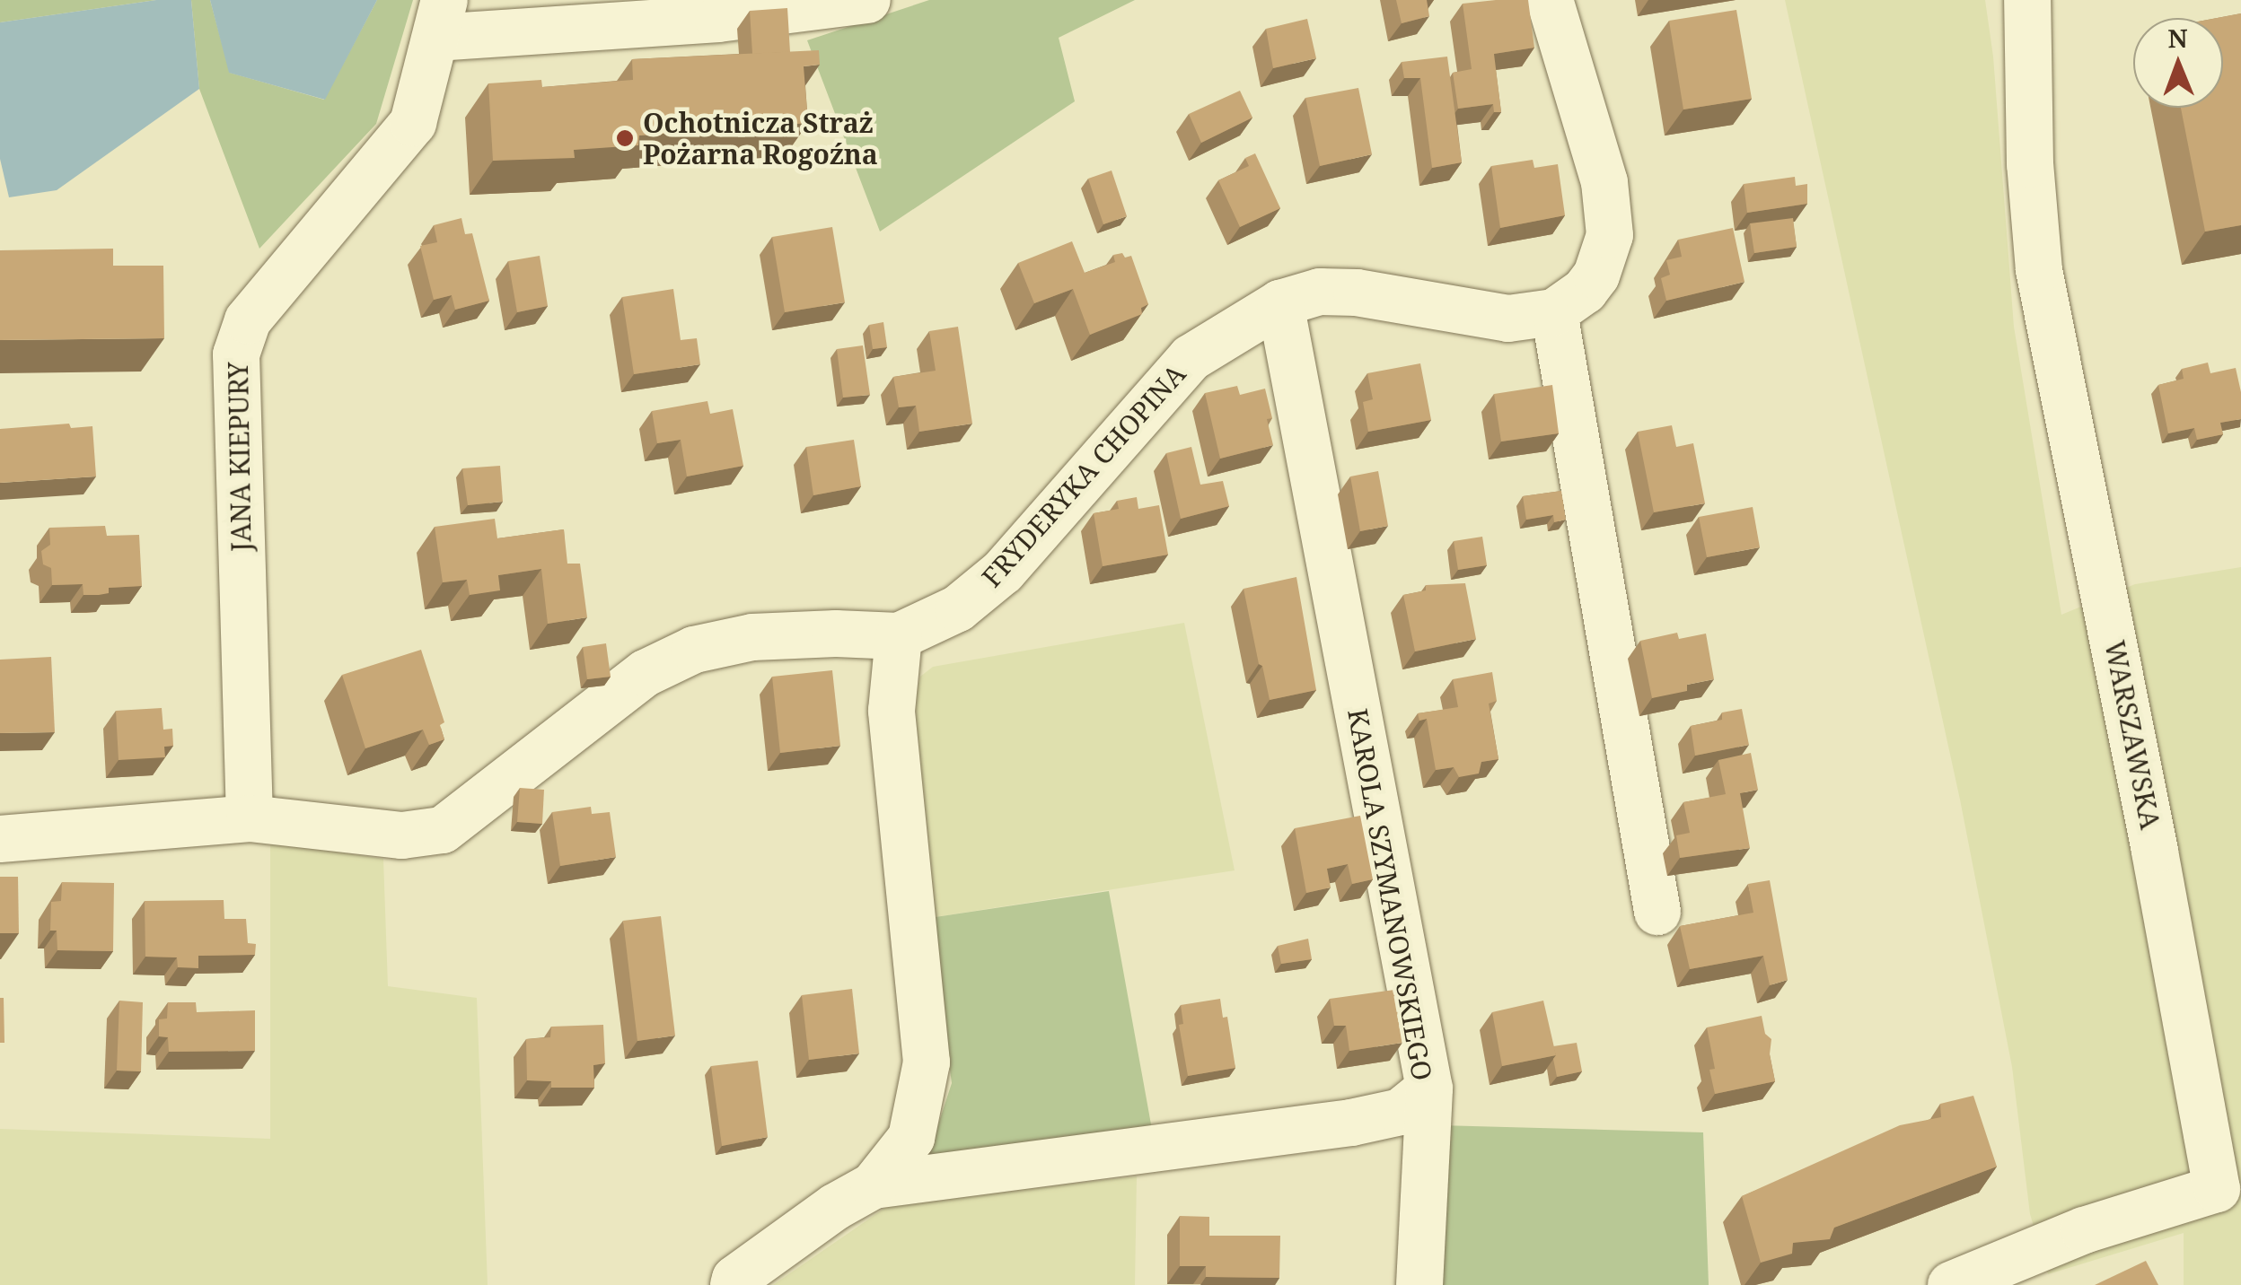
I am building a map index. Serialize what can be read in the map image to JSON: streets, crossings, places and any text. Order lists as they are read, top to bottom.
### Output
{
  "streets": {
    "street": [
      "JANA KIEPURY",
      "FRYDERYKA CHOPINA",
      "WARSZAWSKA",
      "KAROLA SZYMANOWSKIEGO"
    ]
  },
  "crossings": [
    ["JANA KIEPURY", "FRYDERYKA CHOPINA"],
    ["FRYDERYKA CHOPINA", "KAROLA SZYMANOWSKIEGO"]
  ],
  "places": ["Ochotnicza Straż Pożarna Rogoźna"],
  "north": "top"
}
